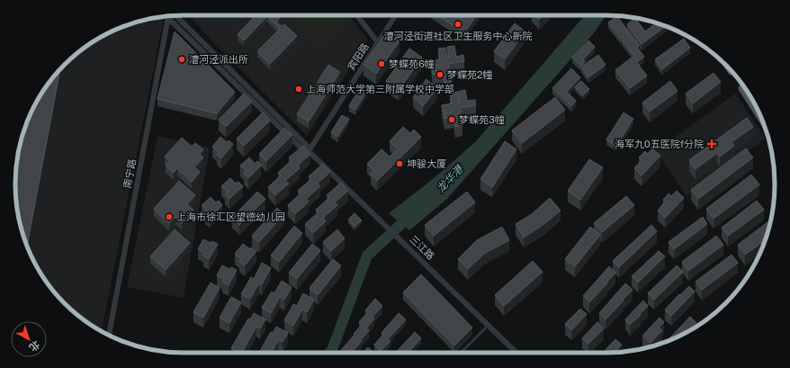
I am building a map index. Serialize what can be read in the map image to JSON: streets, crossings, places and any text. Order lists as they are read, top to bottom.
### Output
{
  "streets": {
    "street": ["宾阳路", "南宁路", "三江路"]
  },
  "crossings": [
    ["宾阳路", "三江路"],
    ["南宁路", "三江路"]
  ],
  "water": ["龙华港"],
  "places": {
    "other": [
      "漕河泾街道社区卫生服务中心新院",
      "漕河泾派出所",
      "梦蝶苑6幢",
      "梦蝶苑2幢",
      "上海师范大学第三附属学校中学部",
      "梦蝶苑3幢",
      "坤骏大厦",
      "上海市徐汇区望德幼儿园"
    ],
    "health": ["海军九0五医院f分院"]
  },
  "north": "bottom right"
}
